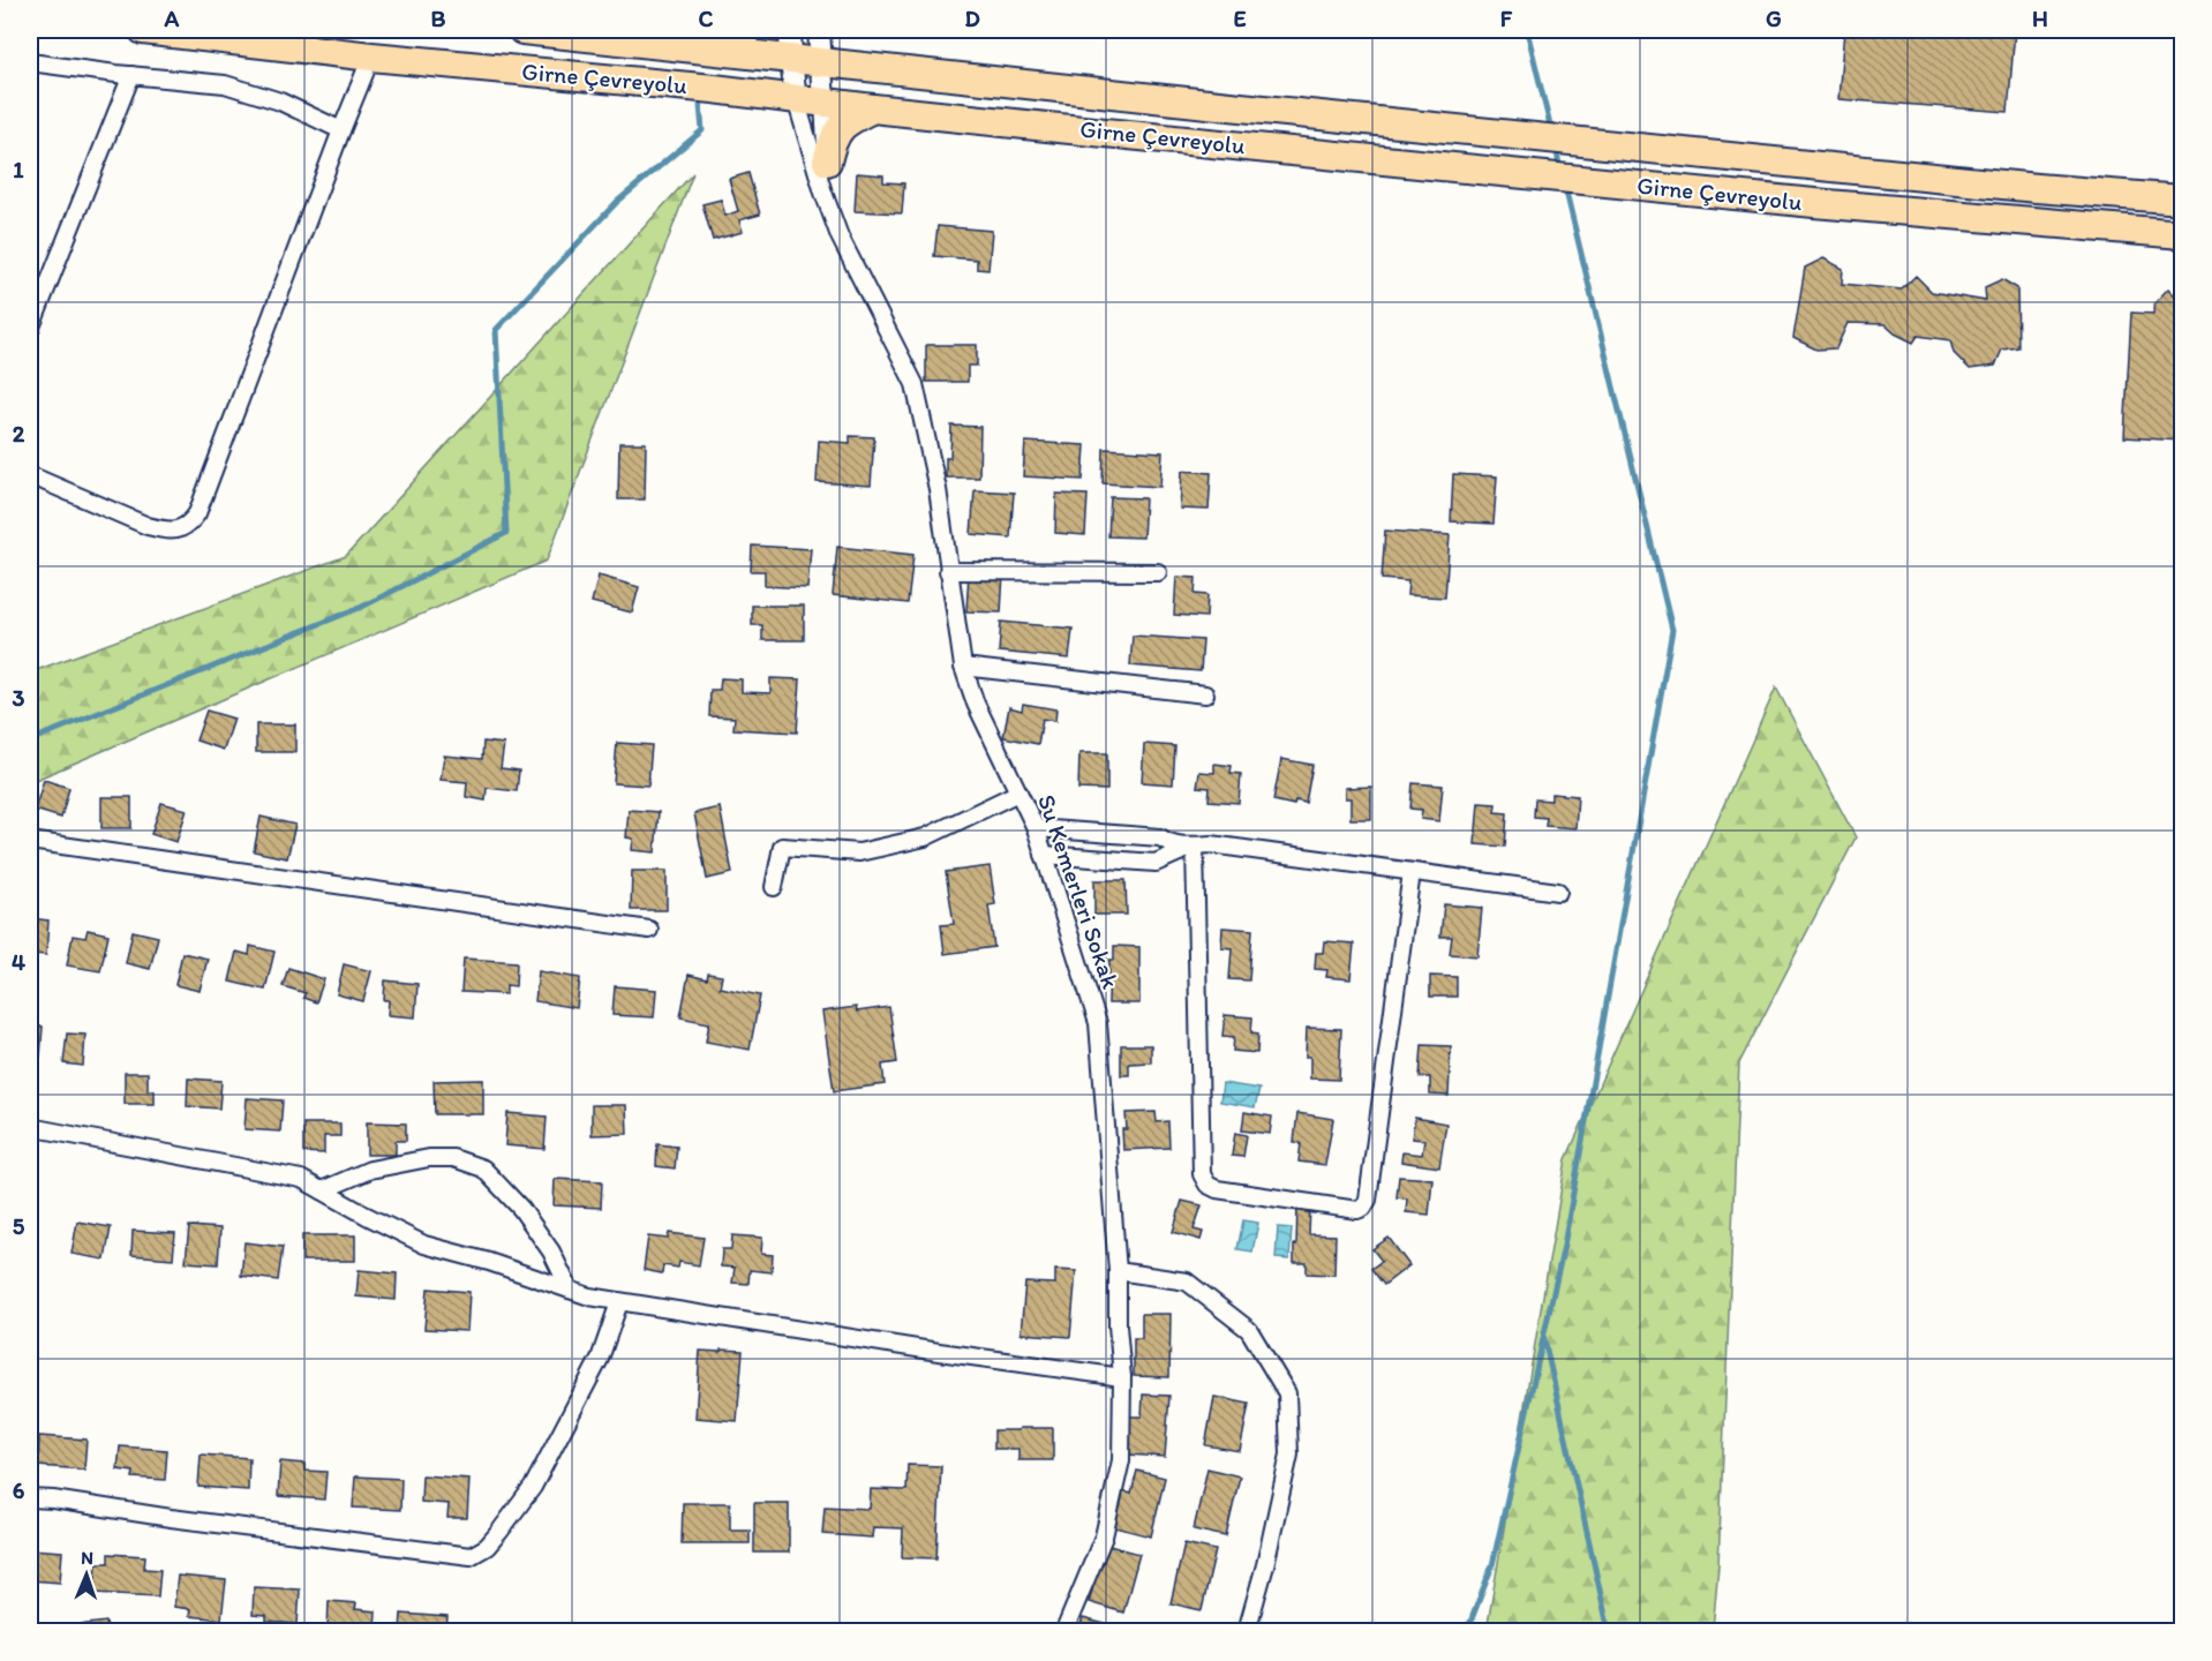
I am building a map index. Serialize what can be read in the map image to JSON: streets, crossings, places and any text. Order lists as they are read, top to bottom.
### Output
{
  "streets": {
    "highway": ["Girne Çevreyolu"],
    "street": ["Su Kemerleri Sokak"]
  },
  "crossings": [
    ["Girne Çevreyolu", "Su Kemerleri Sokak"]
  ],
  "north": "top",
  "grid": {
    "columns": [
      "A",
      "B",
      "C",
      "D",
      "E",
      "F",
      "G",
      "H"
    ],
    "rows": [
      "1",
      "2",
      "3",
      "4",
      "5",
      "6"
    ]
  }
}
